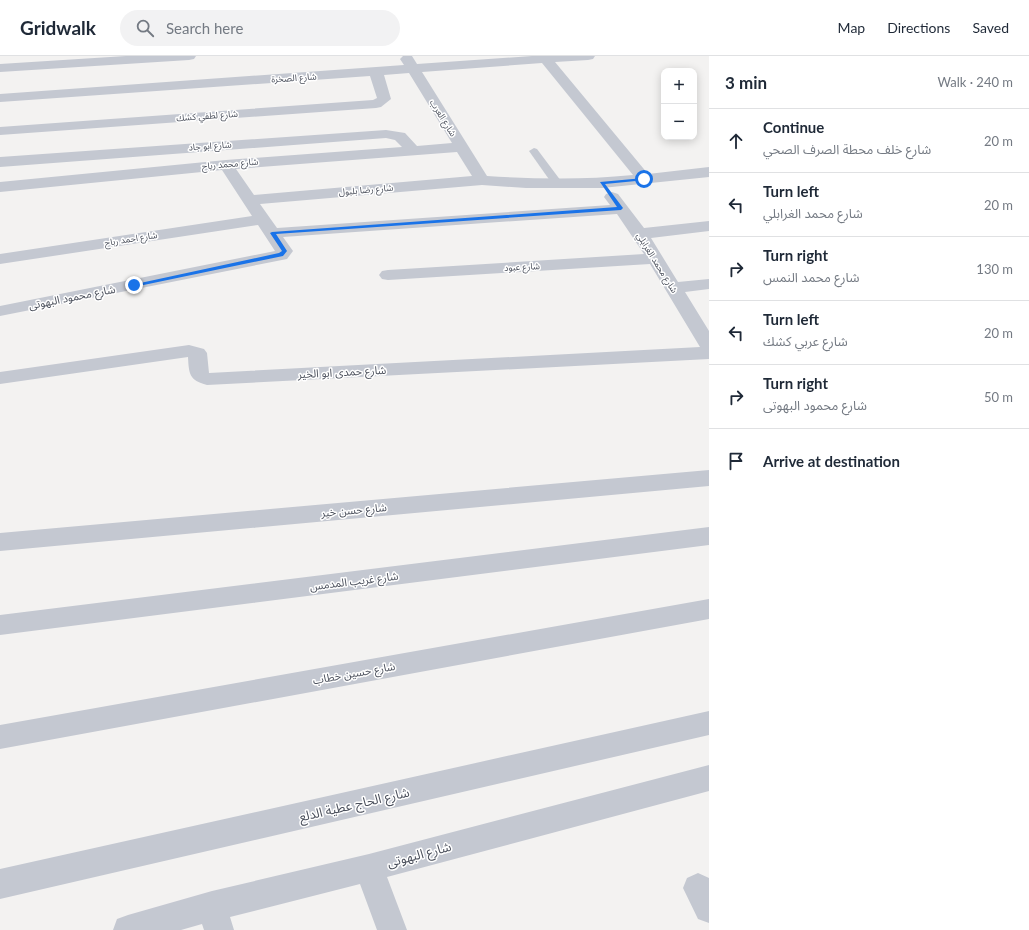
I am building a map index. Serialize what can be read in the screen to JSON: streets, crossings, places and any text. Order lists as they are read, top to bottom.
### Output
{
  "streets": {
    "street": [
      "شارع الصخرة",
      "شارع لطفي كشك",
      "شارع العرب",
      "شارع ابو جاد",
      "شارع محمد رياح",
      "شارع رضا بلبول",
      "شارع احمد رباح",
      "شارع محمد الغرابلي",
      "شارع عبود",
      "شارع محمود البهوتى",
      "شارع حمدى ابو الخير",
      "شارع حسن خير",
      "شارع غريب المدمس",
      "شارع حسين خطاب",
      "شارع الحاج عطية الدلع",
      "شارع البهوتى"
    ]
  },
  "crossings": [
    ["شارع الصخرة", "شارع لطفي كشك"],
    ["شارع الصخرة", "شارع العرب"],
    ["شارع العرب", "شارع محمد رياح"],
    ["شارع العرب", "شارع رضا بلبول"],
    ["شارع ابو جاد", "شارع محمد رياح"],
    ["شارع رضا بلبول", "شارع محمد الغرابلي"],
    ["شارع محمد الغرابلي", "شارع عبود"]
  ],
  "page": {
    "header": "Gridwalk",
    "search": "Search here",
    "nav": ["Map", "Directions", "Saved"],
    "heading": ["3 min", "Walk · 240 m"],
    "map_buttons": ["+", "−"],
    "list": [
      ["Continue", "شارع خلف محطة الصرف الصحي", "20 m"],
      ["Turn left", "شارع محمد الغرابلي", "20 m"],
      ["Turn right", "شارع محمد النمس", "130 m"],
      ["Turn left", "شارع عربي كشك", "20 m"],
      ["Turn right", "شارع محمود البهوتى", "50 m"],
      "Arrive at destination"
    ]
  }
}
